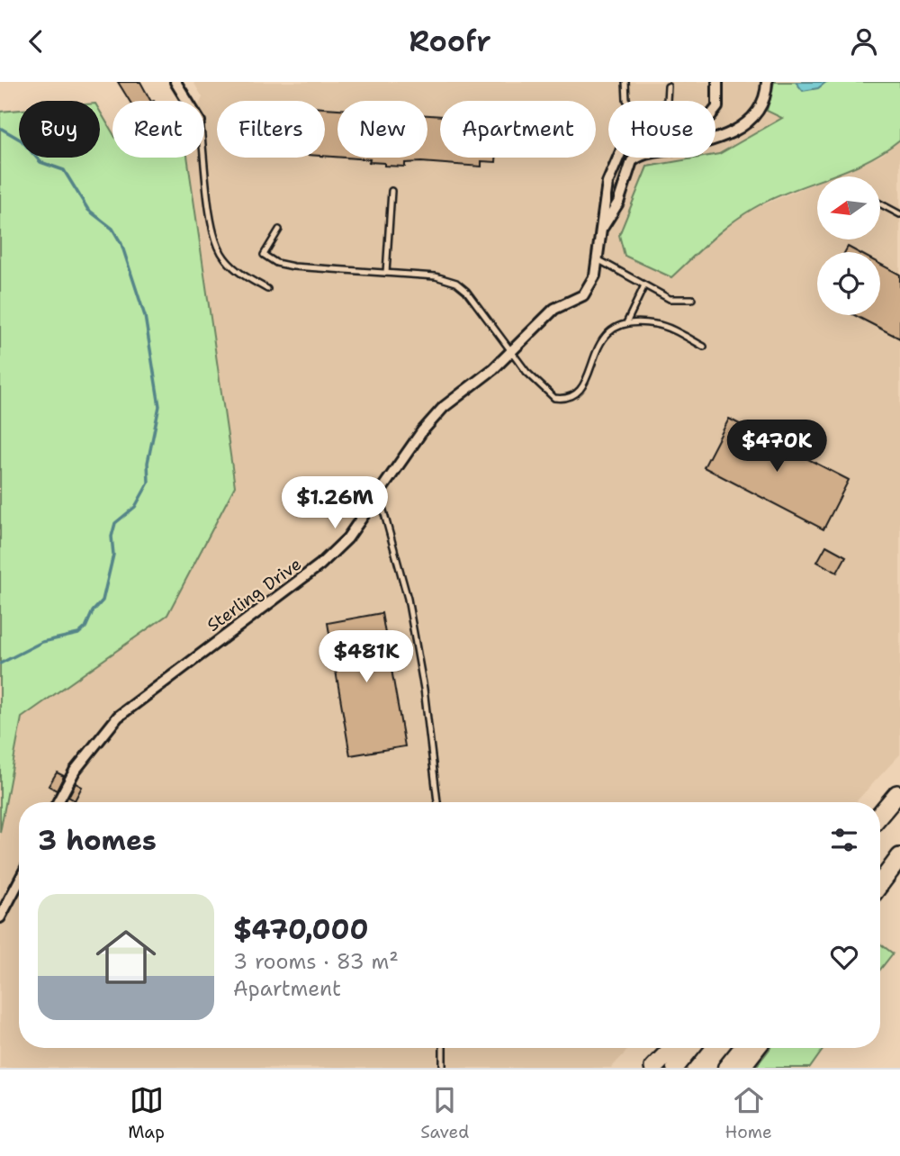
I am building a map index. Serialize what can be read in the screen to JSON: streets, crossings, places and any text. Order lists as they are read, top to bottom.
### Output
{
  "streets": {
    "street": ["Sterling Drive"]
  },
  "north": "left",
  "page": {
    "header": "Roofr",
    "chip": [
      "Buy",
      "Rent",
      "Filters",
      "New",
      "Apartment",
      "House"
    ],
    "price": ["$470K", "$1.26M", "$481K"],
    "heading": "3 homes",
    "list": [
      {
        "name": "$470,000",
        "note": "3 rooms · 83 m² · Apartment"
      }
    ],
    "tabs": ["Map", "Saved", "Home"]
  }
}
